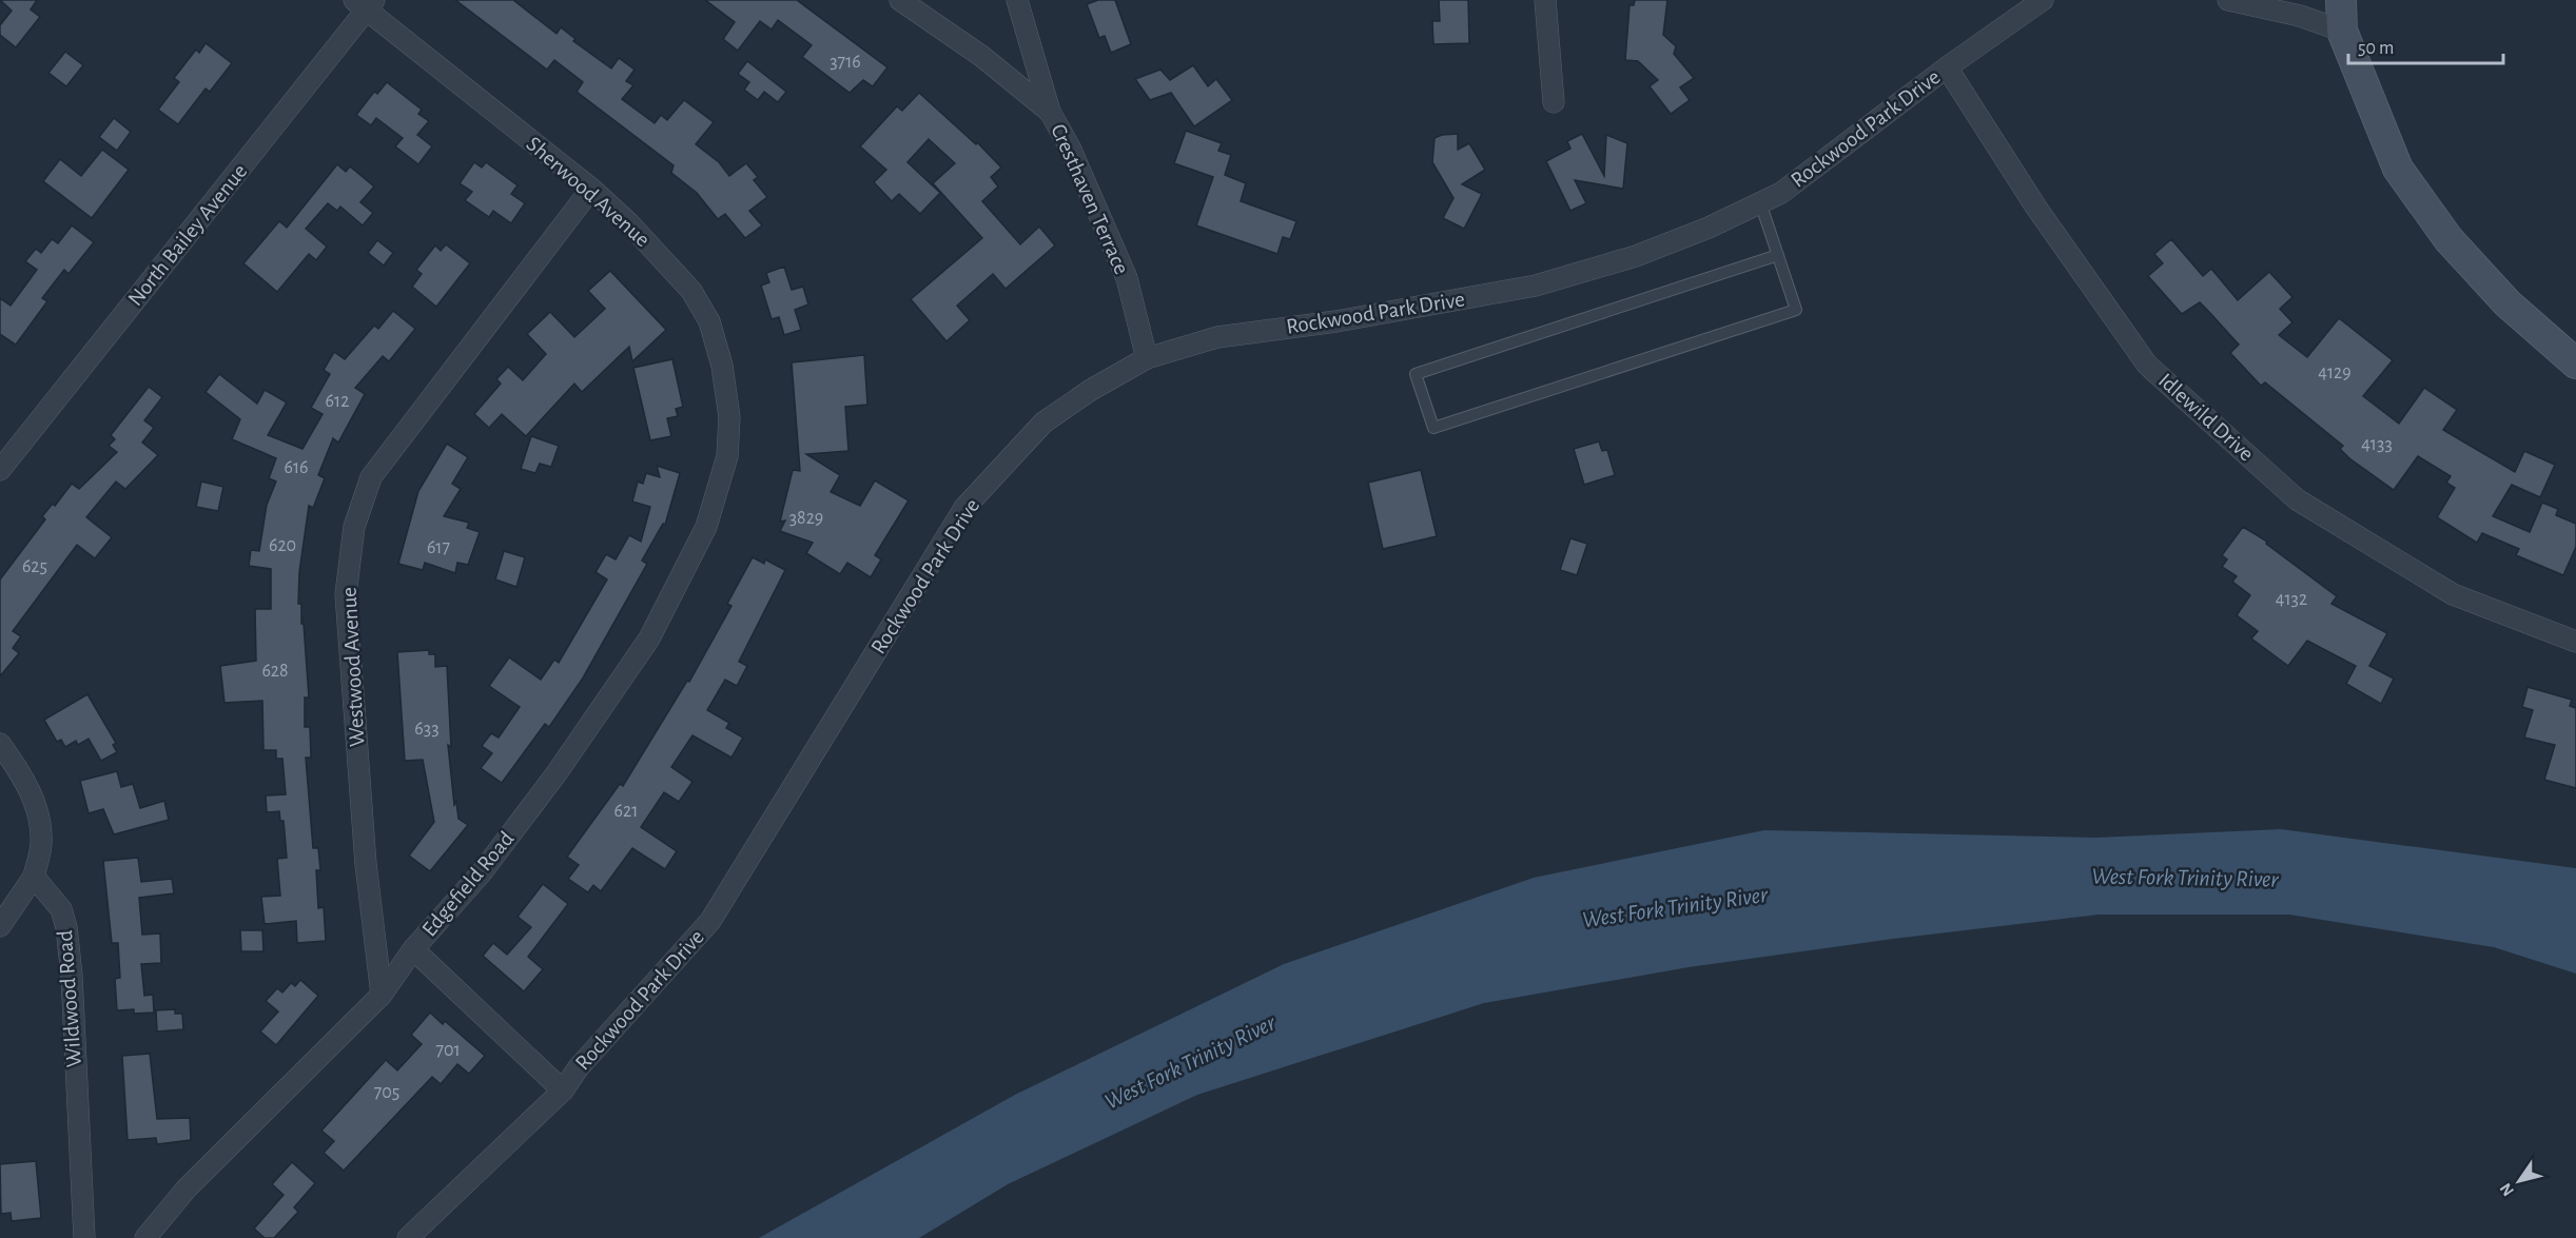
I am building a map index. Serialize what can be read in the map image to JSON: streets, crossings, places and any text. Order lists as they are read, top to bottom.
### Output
{
  "streets": {
    "street": [
      "Rockwood Park Drive",
      "Sherwood Avenue",
      "Cresthaven Terrace",
      "North Bailey Avenue",
      "Idlewild Drive",
      "Westwood Avenue",
      "Edgefield Road",
      "Wildwood Road"
    ]
  },
  "crossings": [
    ["Rockwood Park Drive", "Cresthaven Terrace"],
    ["Rockwood Park Drive", "Idlewild Drive"],
    ["Sherwood Avenue", "North Bailey Avenue"],
    ["Sherwood Avenue", "Westwood Avenue"],
    ["Sherwood Avenue", "Edgefield Road"],
    ["Westwood Avenue", "Edgefield Road"]
  ],
  "water": ["West Fork Trinity River"],
  "house_numbers": [
    "3716",
    "4129",
    "612",
    "4133",
    "616",
    "3829",
    "620",
    "617",
    "625",
    "4132",
    "628",
    "633",
    "621",
    "701",
    "705"
  ],
  "scale_bar": "50 m",
  "north": "bottom left"
}
